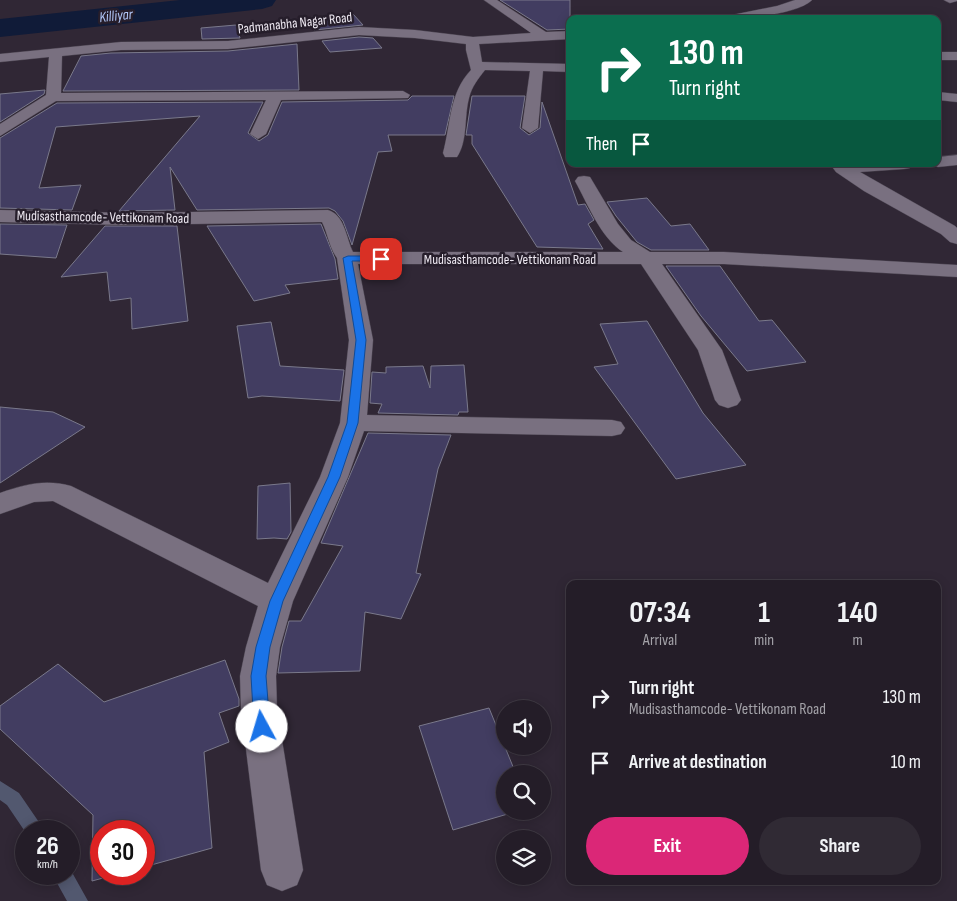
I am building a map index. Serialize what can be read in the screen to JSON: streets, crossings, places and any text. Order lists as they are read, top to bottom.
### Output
{
  "streets": {
    "street": ["Padmanabha Nagar Road", "Mudisasthamcode- Vettikonam Road"]
  },
  "water": ["Killiyar"],
  "page": {
    "turn": ["130 m", "Turn right"],
    "then": "Then",
    "eta": [
      "07:34",
      "Arrival",
      "1",
      "min",
      "140",
      "m"
    ],
    "list": [
      {
        "name": "Turn right",
        "note": "Mudisasthamcode- Vettikonam Road",
        "value": "130 m"
      },
      {
        "name": "Arrive at destination",
        "value": "10 m"
      }
    ],
    "buttons": ["Exit", "Share"],
    "speed": "26 km/h",
    "limit": "30"
  }
}
